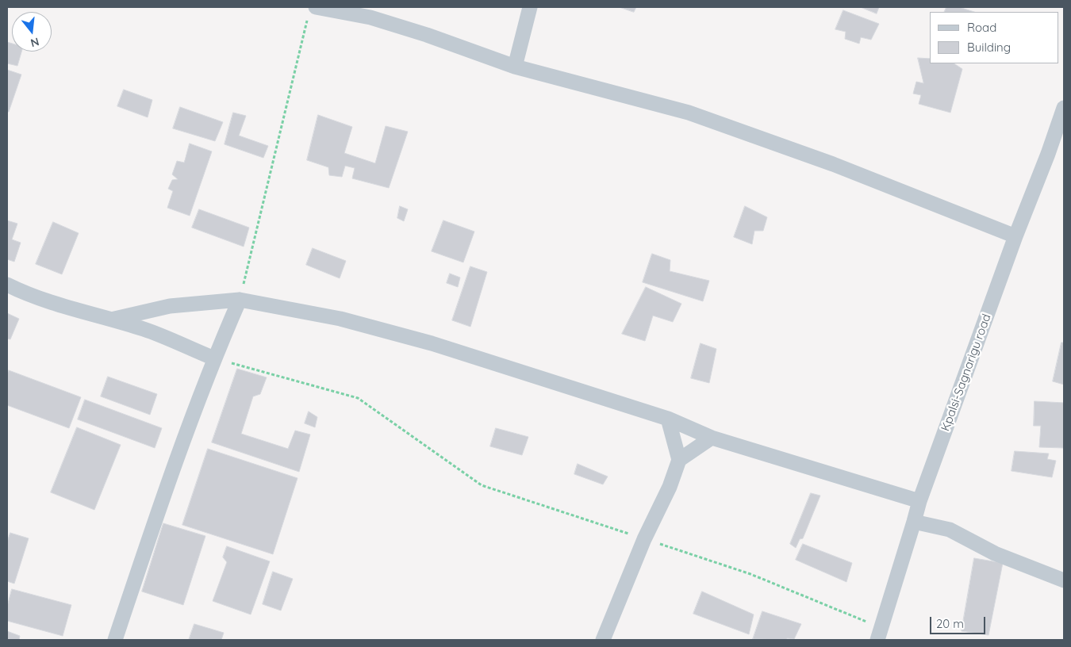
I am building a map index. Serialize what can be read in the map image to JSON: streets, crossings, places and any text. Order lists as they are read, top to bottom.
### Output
{
  "streets": {
    "street": ["Kpalsi-Sagnarigu road"]
  },
  "legend": ["Road", "Building"],
  "scale_bar": "20 m",
  "north": "bottom"
}
